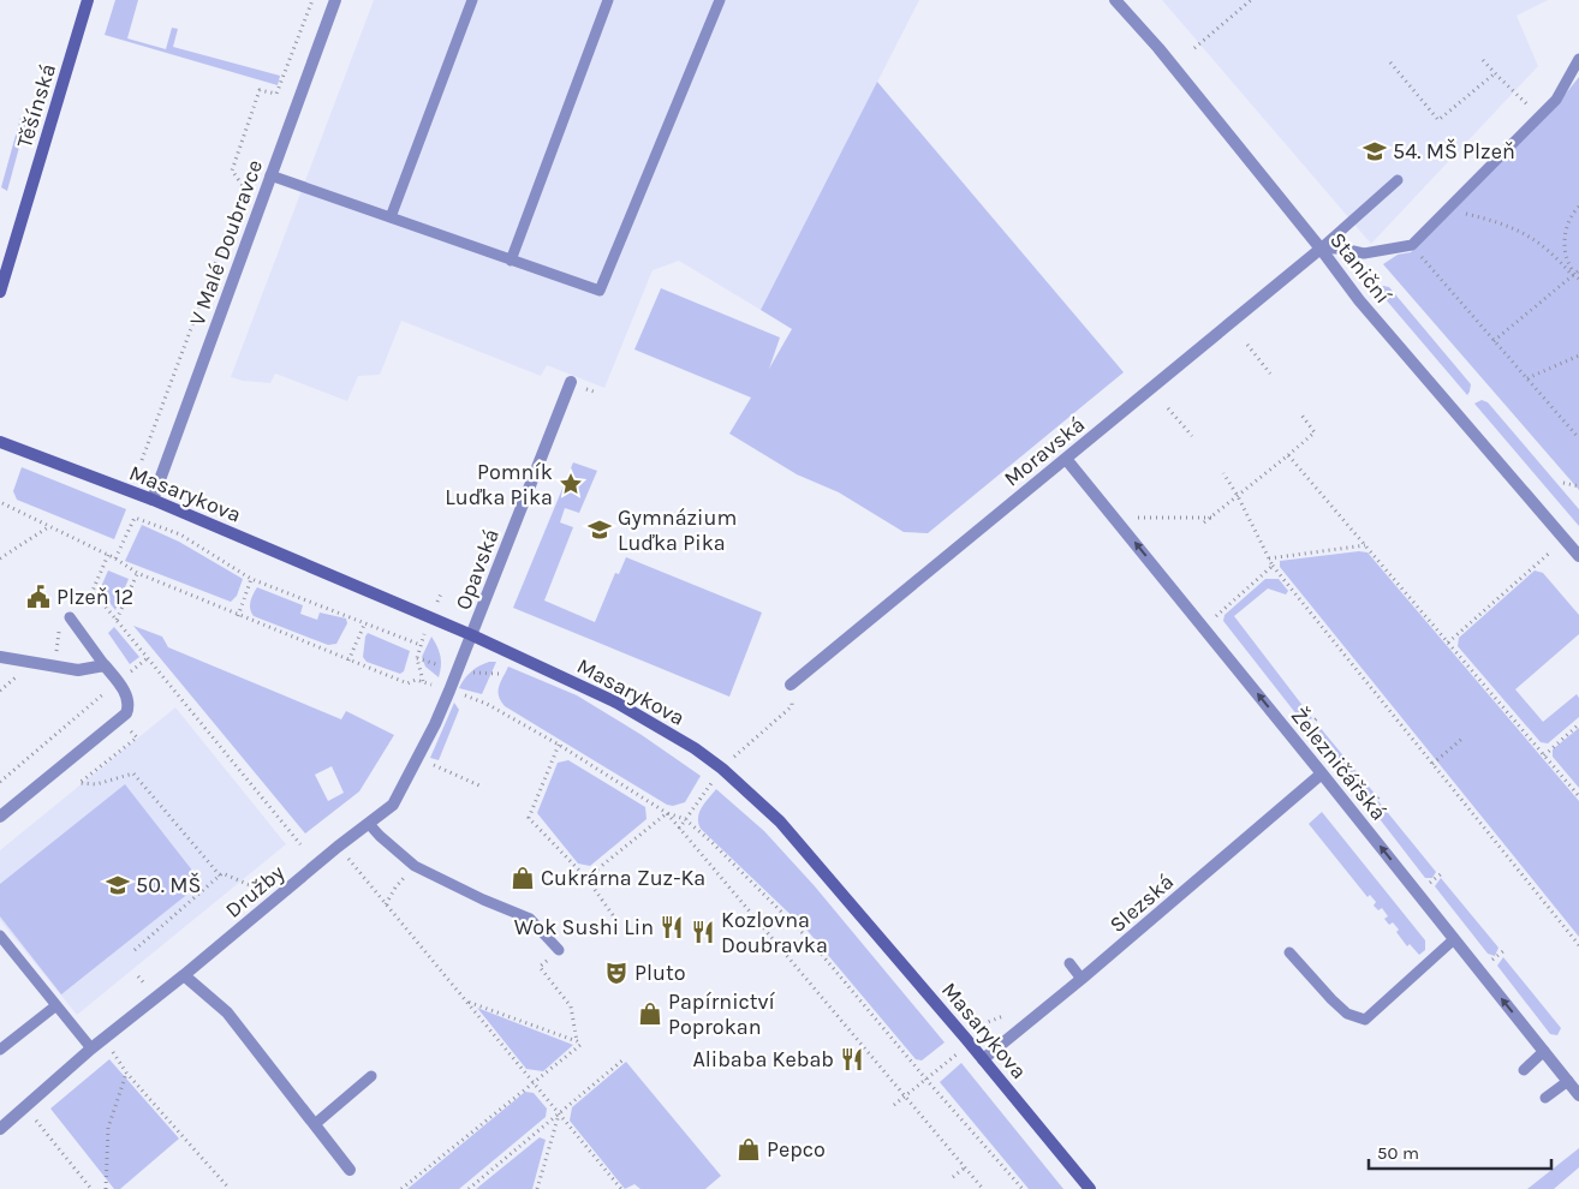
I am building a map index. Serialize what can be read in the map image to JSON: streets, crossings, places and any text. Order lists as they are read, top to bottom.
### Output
{
  "streets": {
    "street": [
      "Těšínská",
      "V Malé Doubravce",
      "Staniční",
      "Moravská",
      "Masarykova",
      "Opavská",
      "Železničářská",
      "Družby",
      "Slezská"
    ]
  },
  "crossings": [
    ["V Malé Doubravce", "Masarykova"],
    ["Staniční", "Moravská"],
    ["Moravská", "Železničářská"],
    ["Masarykova", "Opavská"],
    ["Masarykova", "Družby"],
    ["Masarykova", "Slezská"],
    ["Opavská", "Družby"],
    ["Železničářská", "Slezská"]
  ],
  "one_way": ["Železničářská"],
  "places": {
    "school or university": ["54. MŠ Plzeň", "Gymnázium Luďka Pika", "50. MŠ"],
    "place": ["Pomník Luďka Pika"],
    "public building": ["Plzeň 12"],
    "shop": ["Cukrárna Zuz-Ka", "Papírnictví Poprokan", "Pepco"],
    "restaurant": ["Wok Sushi Lin", "Kozlovna Doubravka", "Alibaba Kebab"],
    "theatre": ["Pluto"]
  },
  "scale_bar": "50 m"
}
